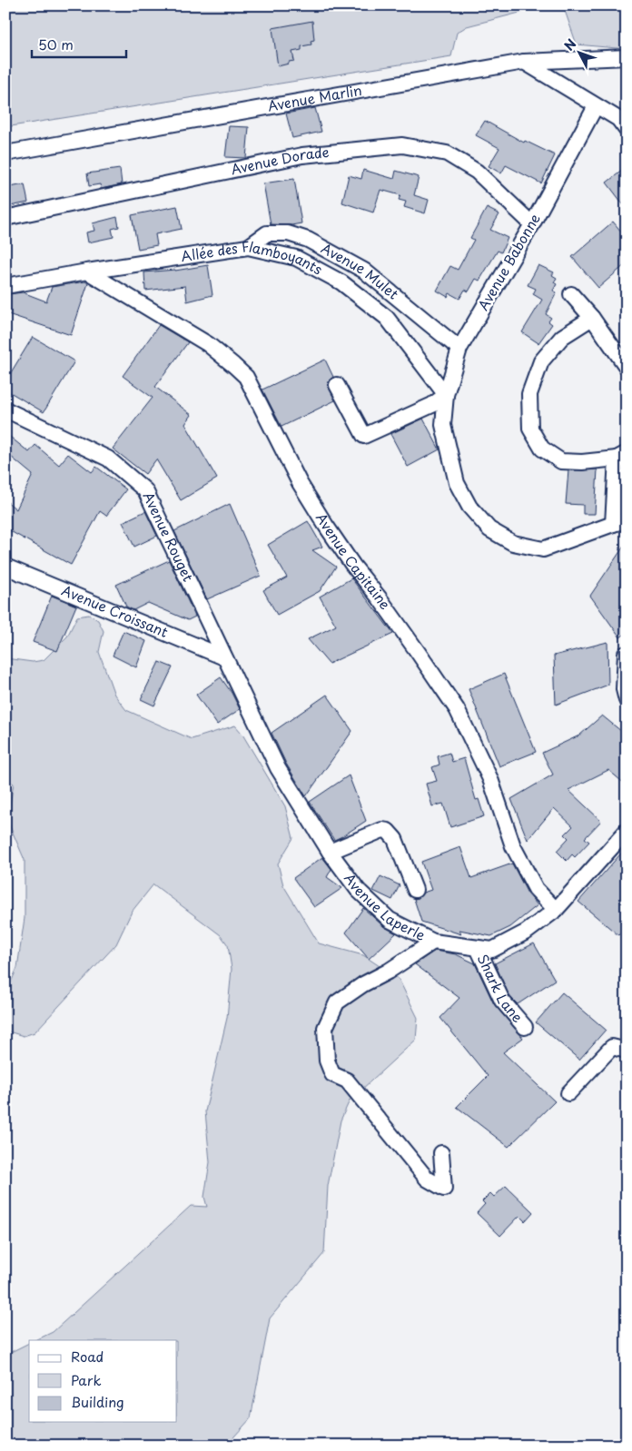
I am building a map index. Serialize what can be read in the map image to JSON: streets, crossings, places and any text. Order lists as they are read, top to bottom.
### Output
{
  "streets": {
    "street": [
      "Avenue Marlin",
      "Avenue Dorade",
      "Avenue Babonne",
      "Allée des Flamboyants",
      "Avenue Mulet",
      "Avenue Rouget",
      "Avenue Capitaine",
      "Avenue Croissant",
      "Avenue Laperle",
      "Shark Lane"
    ]
  },
  "crossings": [
    ["Avenue Dorade", "Avenue Babonne"],
    ["Avenue Babonne", "Allée des Flamboyants"],
    ["Avenue Babonne", "Avenue Mulet"],
    ["Allée des Flamboyants", "Avenue Mulet"],
    ["Allée des Flamboyants", "Avenue Capitaine"],
    ["Avenue Rouget", "Avenue Croissant"],
    ["Avenue Rouget", "Avenue Laperle"],
    ["Avenue Capitaine", "Avenue Laperle"],
    ["Avenue Croissant", "Avenue Laperle"],
    ["Avenue Laperle", "Shark Lane"]
  ],
  "legend": ["Road", "Park", "Building"],
  "scale_bar": "50 m",
  "north": "top left"
}
